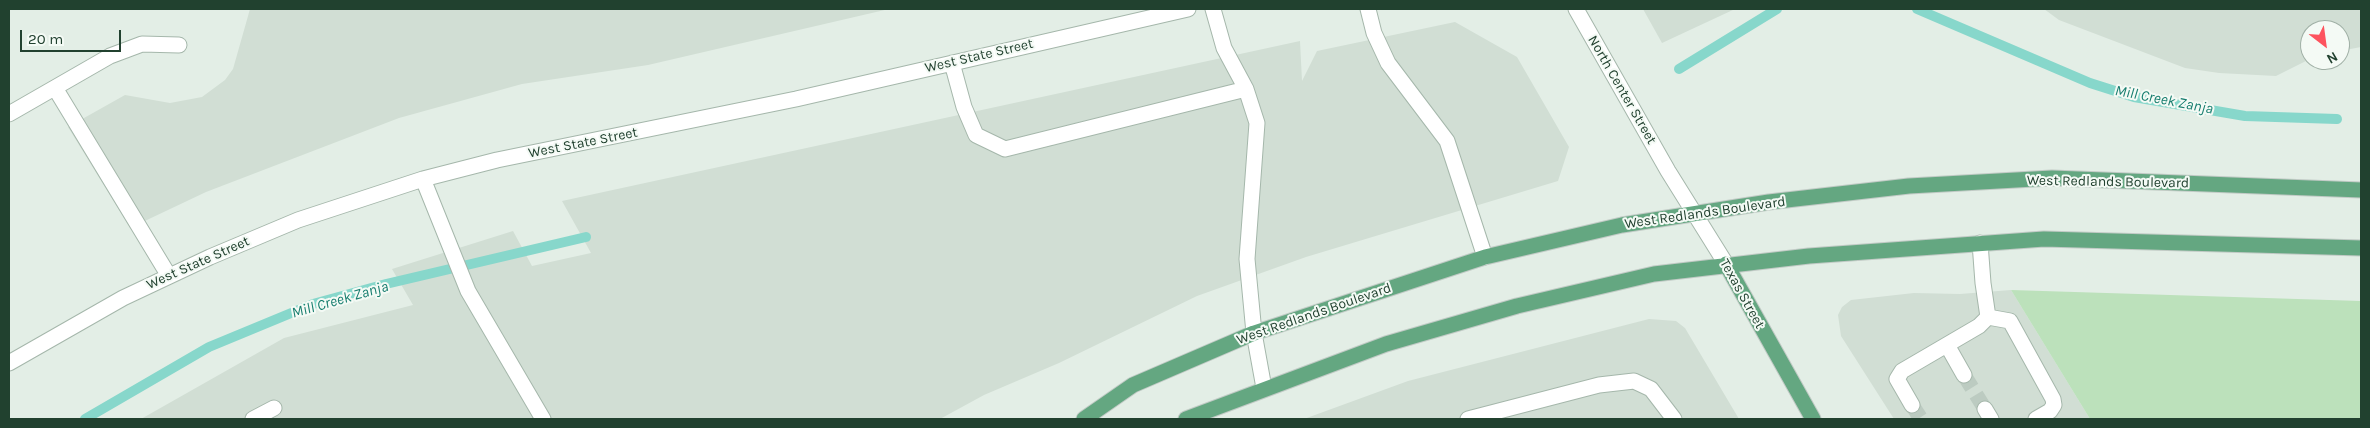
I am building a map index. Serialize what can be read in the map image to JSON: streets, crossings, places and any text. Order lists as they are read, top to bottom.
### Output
{
  "streets": {
    "main road": ["West Redlands Boulevard", "Texas Street"],
    "street": ["West State Street", "North Center Street"]
  },
  "crossings": [
    ["North Center Street", "Texas Street"],
    ["West Redlands Boulevard", "Texas Street"]
  ],
  "water": ["Mill Creek Zanja"],
  "scale_bar": "20 m",
  "north": "bottom right"
}
